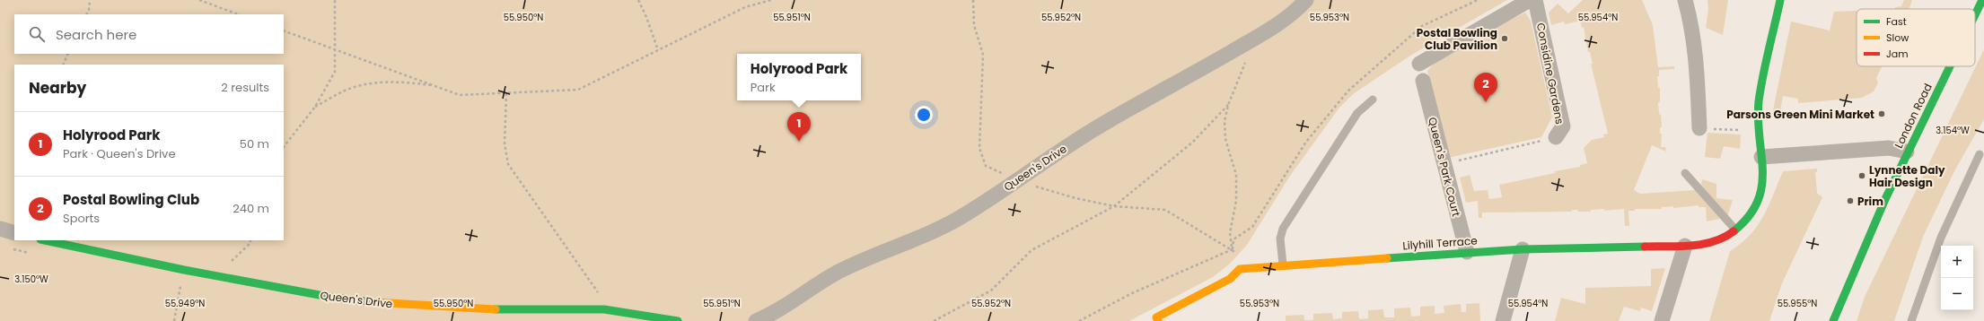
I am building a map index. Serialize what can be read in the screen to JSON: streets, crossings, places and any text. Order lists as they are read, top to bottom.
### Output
{
  "streets": {
    "street": [
      "Considine Gardens",
      "London Road",
      "Queen's Park Court",
      "Queen's Drive",
      "Lilyhill Terrace"
    ]
  },
  "crossings": [
    ["Considine Gardens", "Queen's Park Court"],
    ["Queen's Park Court", "Lilyhill Terrace"]
  ],
  "places": [
    "Postal Bowling Club Pavilion",
    "Parsons Green Mini Market",
    "Lynnette Daly Hair Design",
    "Prim"
  ],
  "legend": ["Fast", "Slow", "Jam"],
  "page": {
    "search": "Search here",
    "popup": ["Holyrood Park", "Park"],
    "heading": ["Nearby", "2 results"],
    "pins": ["2", "1"],
    "list": [
      {
        "mark": "1",
        "name": "Holyrood Park",
        "note": "Park · Queen's Drive",
        "value": "50 m"
      },
      {
        "mark": "2",
        "name": "Postal Bowling Club",
        "note": "Sports",
        "value": "240 m"
      }
    ],
    "map_buttons": ["+", "−"]
  },
  "coordinates": [
    "55.950°N",
    "55.951°N",
    "55.952°N",
    "55.954°N",
    "55.953°N",
    "3.154°W",
    "3.150°W",
    "55.949°N",
    "55.955°N"
  ]
}
